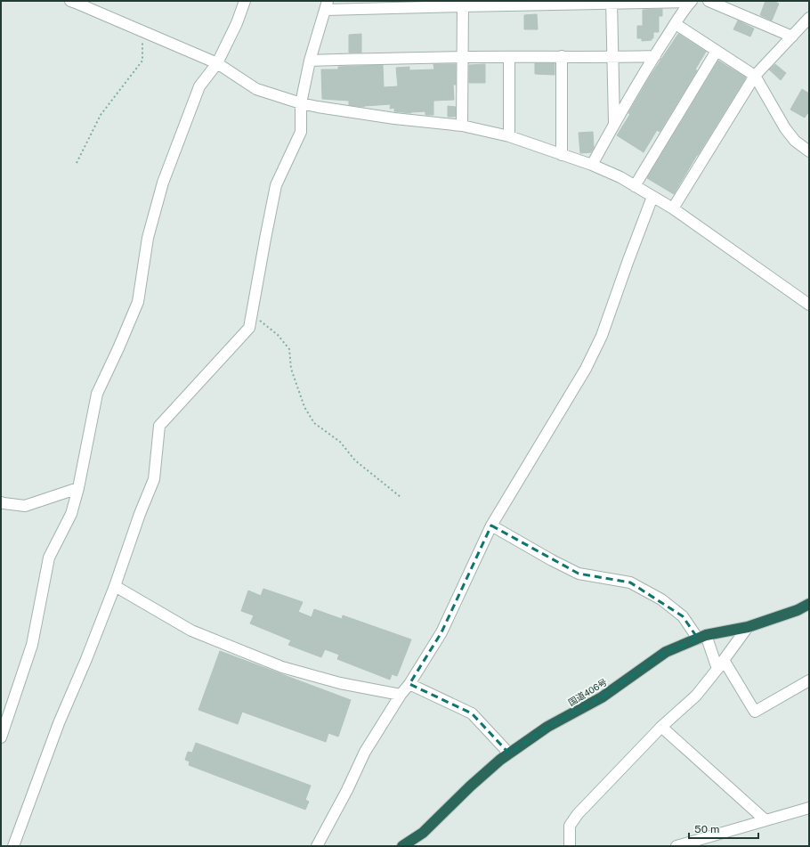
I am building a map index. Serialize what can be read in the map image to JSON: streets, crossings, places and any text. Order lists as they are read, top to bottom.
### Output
{
  "streets": {
    "highway": ["国道406号"]
  },
  "scale_bar": "50 m"
}
